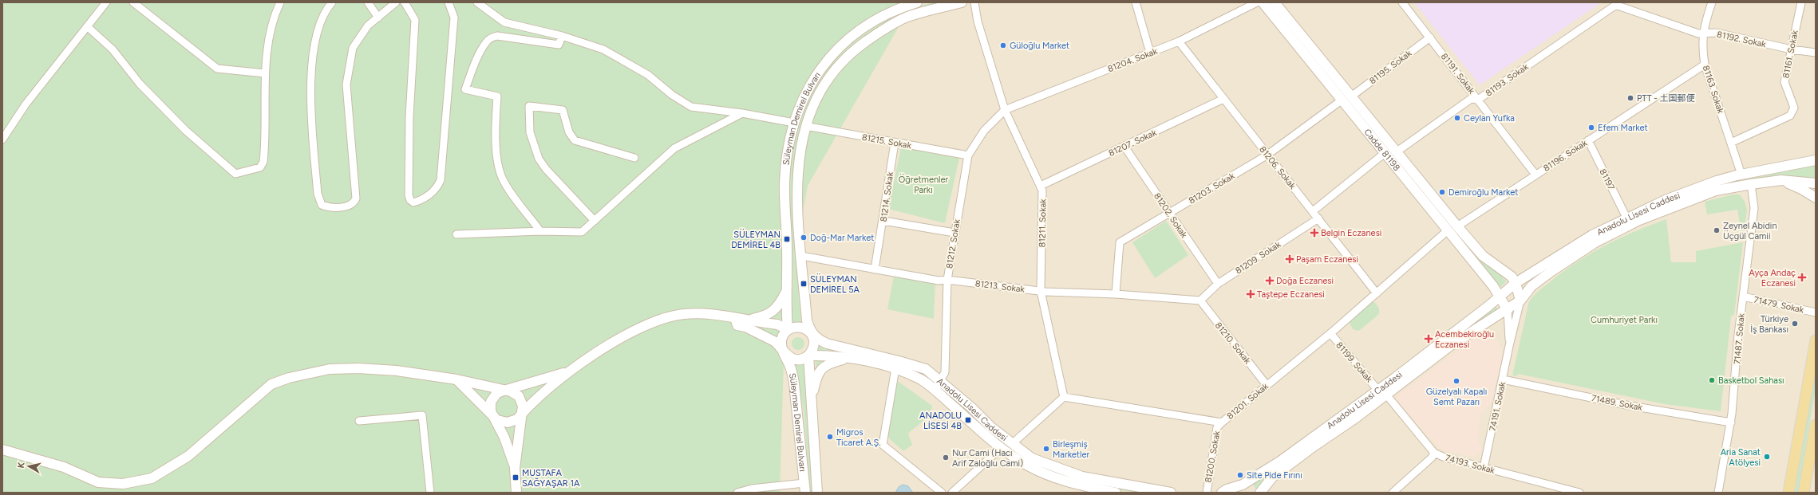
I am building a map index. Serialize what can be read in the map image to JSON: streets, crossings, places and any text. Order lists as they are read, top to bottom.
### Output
{
  "streets": {
    "main road": ["Süleyman Demirel Bulvarı", "Cadde 81198", "Anadolu Lisesi Caddesi"],
    "street": [
      "81192. Sokak",
      "81161. Sokak",
      "81204. Sokak",
      "81195. Sokak",
      "81191. Sokak",
      "81193. Sokak",
      "81163. Sokak",
      "81215. Sokak",
      "81207. Sokak",
      "81196. Sokak",
      "81206. Sokak",
      "81197",
      "81203. Sokak",
      "81214. Sokak",
      "81202. Sokak",
      "81211. Sokak",
      "81212. Sokak",
      "81209. Sokak",
      "81213. Sokak",
      "71479. Sokak",
      "71487. Sokak",
      "81210. Sokak",
      "81199. Sokak",
      "81201. Sokak",
      "71489. Sokak",
      "74191. Sokak",
      "81200. Sokak",
      "74193. Sokak"
    ]
  },
  "crossings": [
    ["81192. Sokak", "81161. Sokak"],
    ["81192. Sokak", "81193. Sokak"],
    ["81192. Sokak", "81163. Sokak"],
    ["81161. Sokak", "81163. Sokak"],
    ["81204. Sokak", "81206. Sokak"],
    ["81204. Sokak", "81211. Sokak"],
    ["81204. Sokak", "81212. Sokak"],
    ["81195. Sokak", "81191. Sokak"],
    ["81195. Sokak", "Cadde 81198"],
    ["81195. Sokak", "81203. Sokak"],
    ["81191. Sokak", "81193. Sokak"],
    ["81191. Sokak", "81196. Sokak"],
    ["81193. Sokak", "Cadde 81198"],
    ["81163. Sokak", "81196. Sokak"],
    ["81163. Sokak", "Anadolu Lisesi Caddesi"],
    ["Süleyman Demirel Bulvarı", "81215. Sokak"],
    ["Süleyman Demirel Bulvarı", "Anadolu Lisesi Caddesi"],
    ["Süleyman Demirel Bulvarı", "81213. Sokak"],
    ["81215. Sokak", "81214. Sokak"],
    ["81215. Sokak", "81212. Sokak"],
    ["81207. Sokak", "81206. Sokak"],
    ["81207. Sokak", "81202. Sokak"],
    ["81207. Sokak", "81211. Sokak"],
    ["Cadde 81198", "81196. Sokak"],
    ["Cadde 81198", "81203. Sokak"],
    ["Cadde 81198", "Anadolu Lisesi Caddesi"],
    ["Cadde 81198", "81201. Sokak"],
    ["81196. Sokak", "81197"],
    ["81206. Sokak", "81203. Sokak"],
    ["81206. Sokak", "81209. Sokak"],
    ["81206. Sokak", "81201. Sokak"],
    ["81197", "Anadolu Lisesi Caddesi"],
    ["81203. Sokak", "81202. Sokak"],
    ["81203. Sokak", "81213. Sokak"],
    ["81214. Sokak", "81213. Sokak"],
    ["Anadolu Lisesi Caddesi", "81212. Sokak"],
    ["Anadolu Lisesi Caddesi", "71487. Sokak"],
    ["Anadolu Lisesi Caddesi", "81199. Sokak"],
    ["Anadolu Lisesi Caddesi", "74193. Sokak"],
    ["81202. Sokak", "81209. Sokak"],
    ["81211. Sokak", "81212. Sokak"],
    ["81211. Sokak", "81213. Sokak"],
    ["81211. Sokak", "81201. Sokak"],
    ["81212. Sokak", "81213. Sokak"],
    ["81209. Sokak", "81213. Sokak"],
    ["81209. Sokak", "81210. Sokak"],
    ["81213. Sokak", "81210. Sokak"],
    ["71479. Sokak", "71487. Sokak"],
    ["71487. Sokak", "71489. Sokak"],
    ["81210. Sokak", "81201. Sokak"],
    ["81199. Sokak", "81201. Sokak"],
    ["81199. Sokak", "74193. Sokak"],
    ["81201. Sokak", "81200. Sokak"],
    ["71489. Sokak", "74191. Sokak"],
    ["74191. Sokak", "74193. Sokak"]
  ],
  "parks": ["Öğretmenler Parkı", "Cumhuriyet Parkı"],
  "places": {
    "other": [
      "Güloğlu Market",
      "PTT - 土国郵便",
      "Ceylan Yufka",
      "Efem Market",
      "Demiroğlu Market",
      "Zeynel Abidin Üçgül Camii",
      "Doğ-Mar Market",
      "Türkiye İş Bankası",
      "Basketbol Sahası",
      "Güzelyalı Kapalı Semt Pazarı",
      "Migros Ticaret A.Ş.",
      "Birleşmiş Marketler",
      "Aria Sanat Atölyesi",
      "Nur Cami (Hacı Arif Zaloğlu Cami)",
      "Site Pide Fırını"
    ],
    "health": [
      "Belgin Eczanesi",
      "Paşam Eczanesi",
      "Ayça Andaç Eczanesi",
      "Doğa Eczanesi",
      "Taştepe Eczanesi",
      "Acembekiroğlu Eczanesi"
    ],
    "transit": [
      "SÜLEYMAN DEMİREL 4B",
      "SÜLEYMAN DEMİREL 5A",
      "ANADOLU LİSESİ 4B",
      "MUSTAFA SAĞYAŞAR 1A"
    ]
  },
  "north": "left"
}
